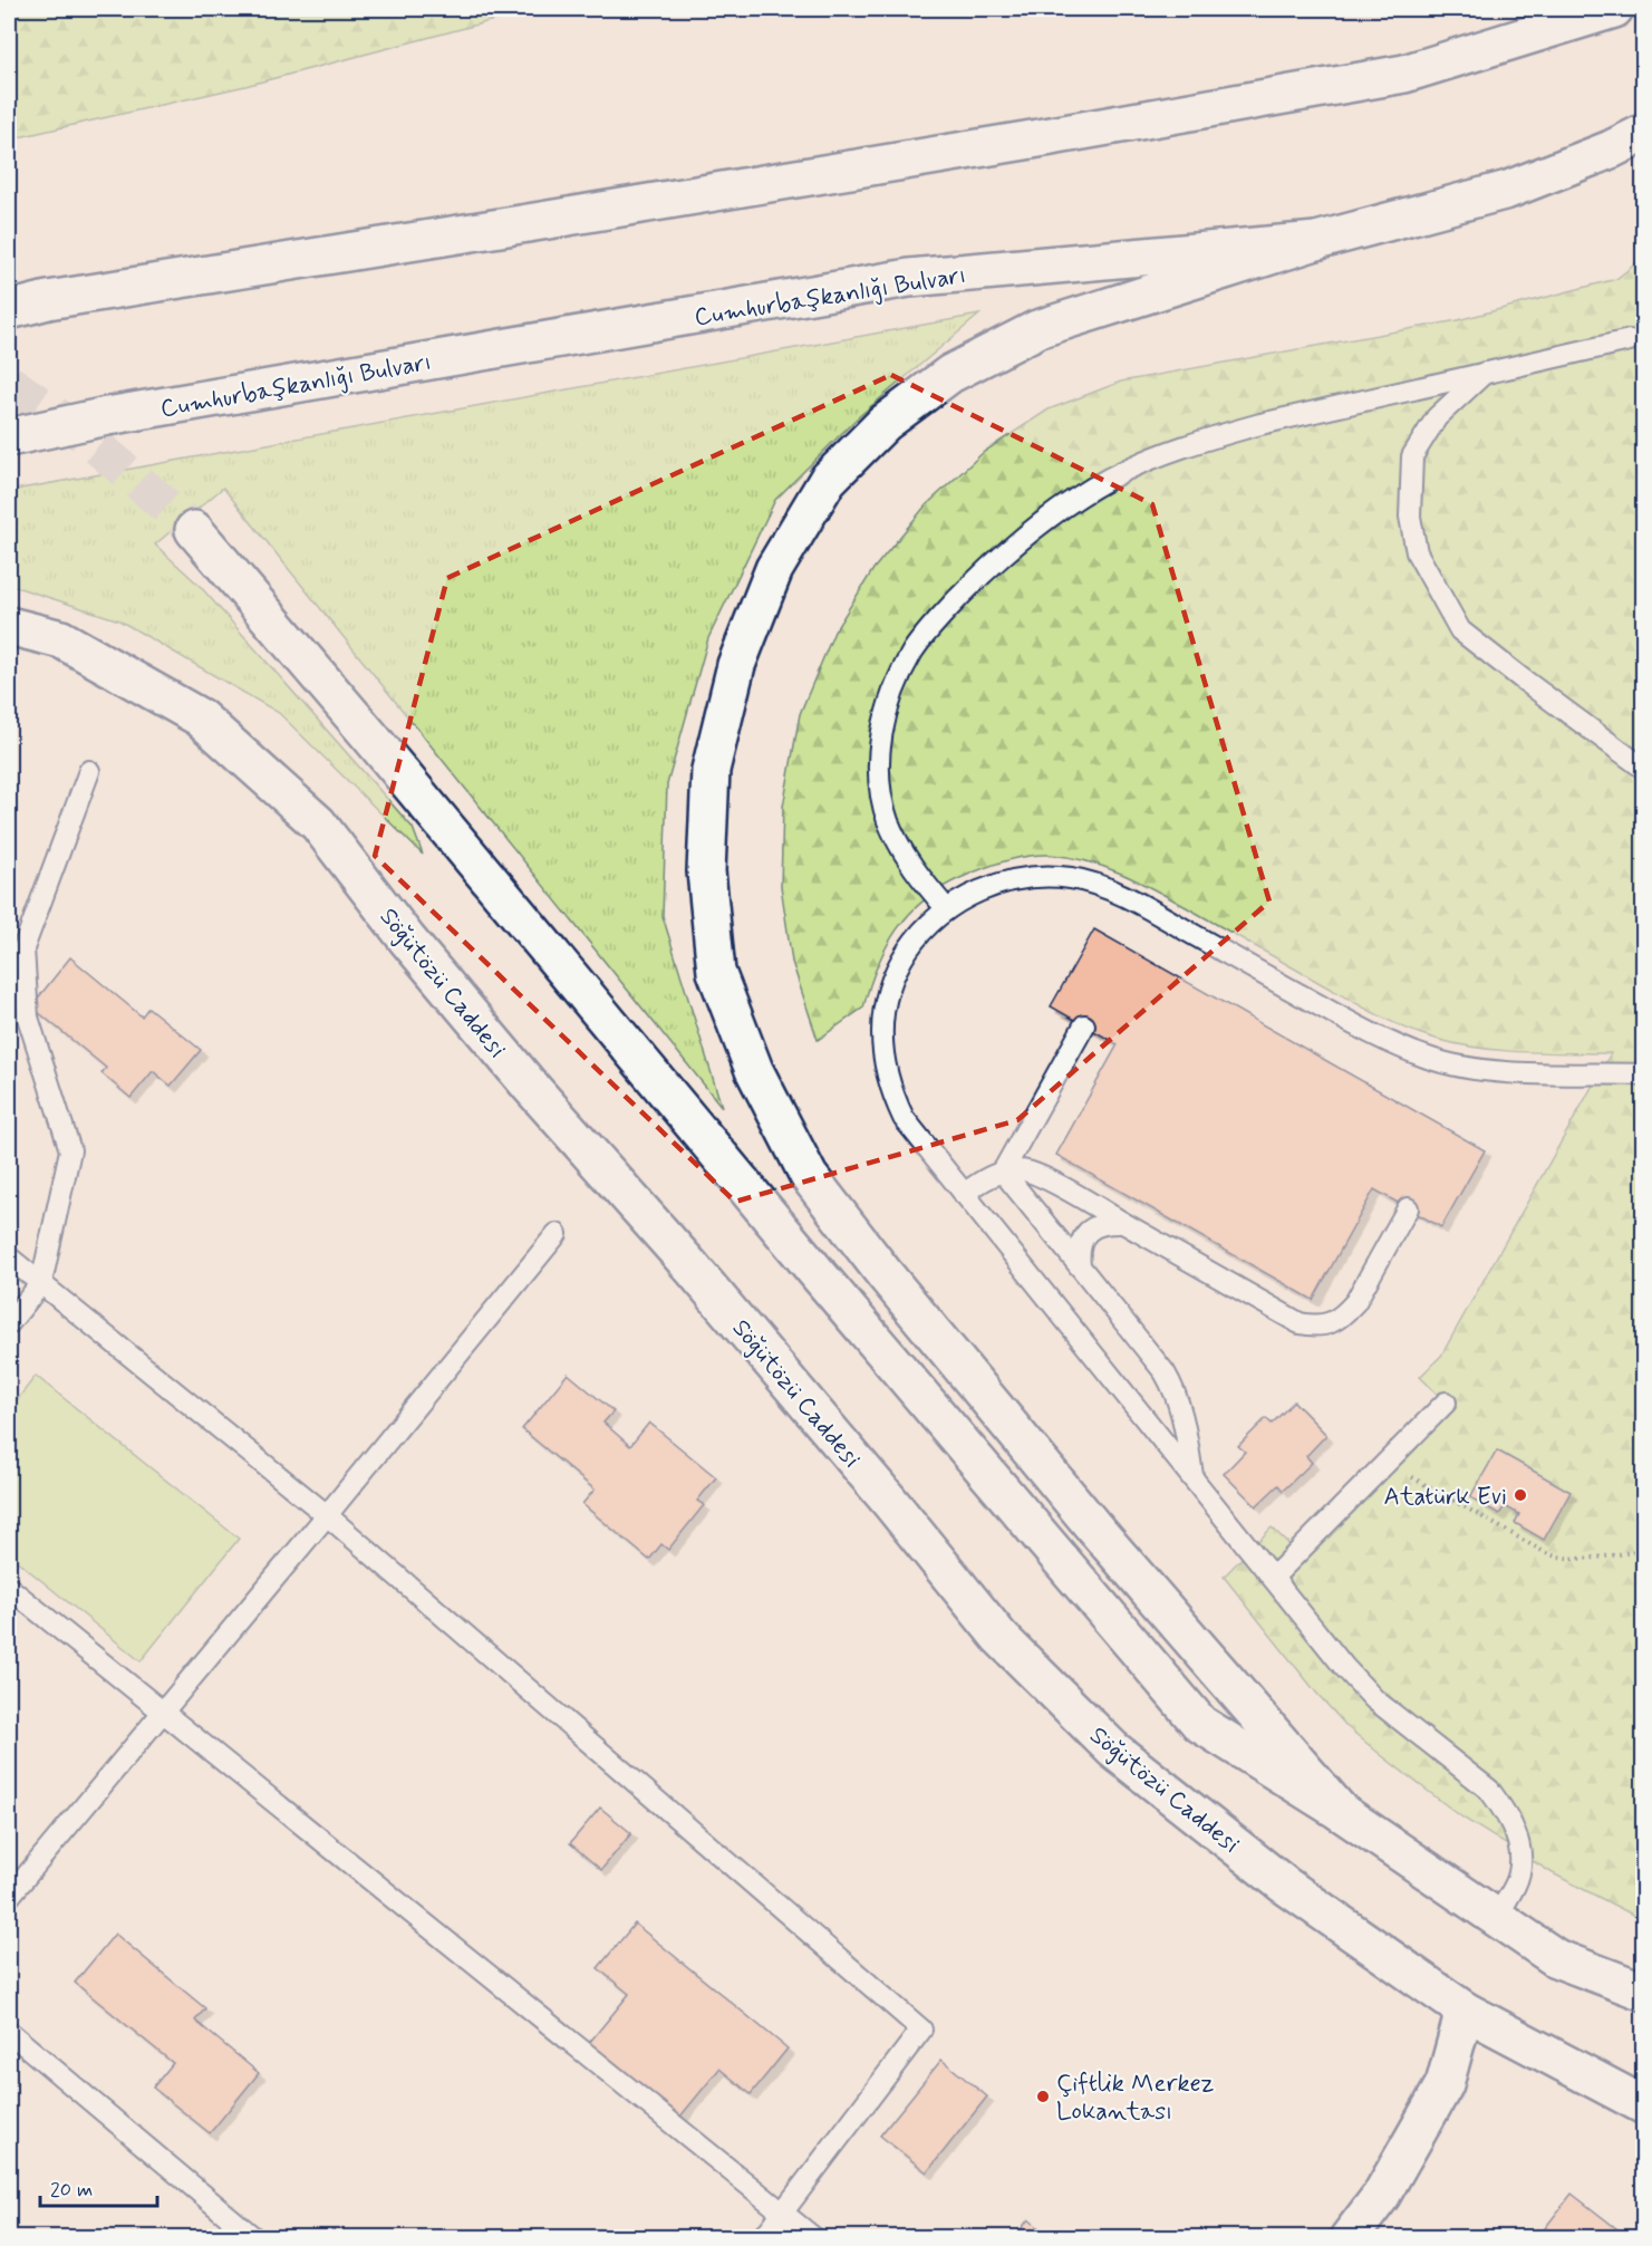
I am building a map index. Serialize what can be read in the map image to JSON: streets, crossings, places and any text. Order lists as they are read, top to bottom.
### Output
{
  "streets": {
    "main road": ["Cumhurbaşkanlığı Bulvarı", "Söğütözü Caddesi"]
  },
  "places": ["Atatürk Evi", "Çiftlik Merkez Lokantası"],
  "scale_bar": "20 m"
}
